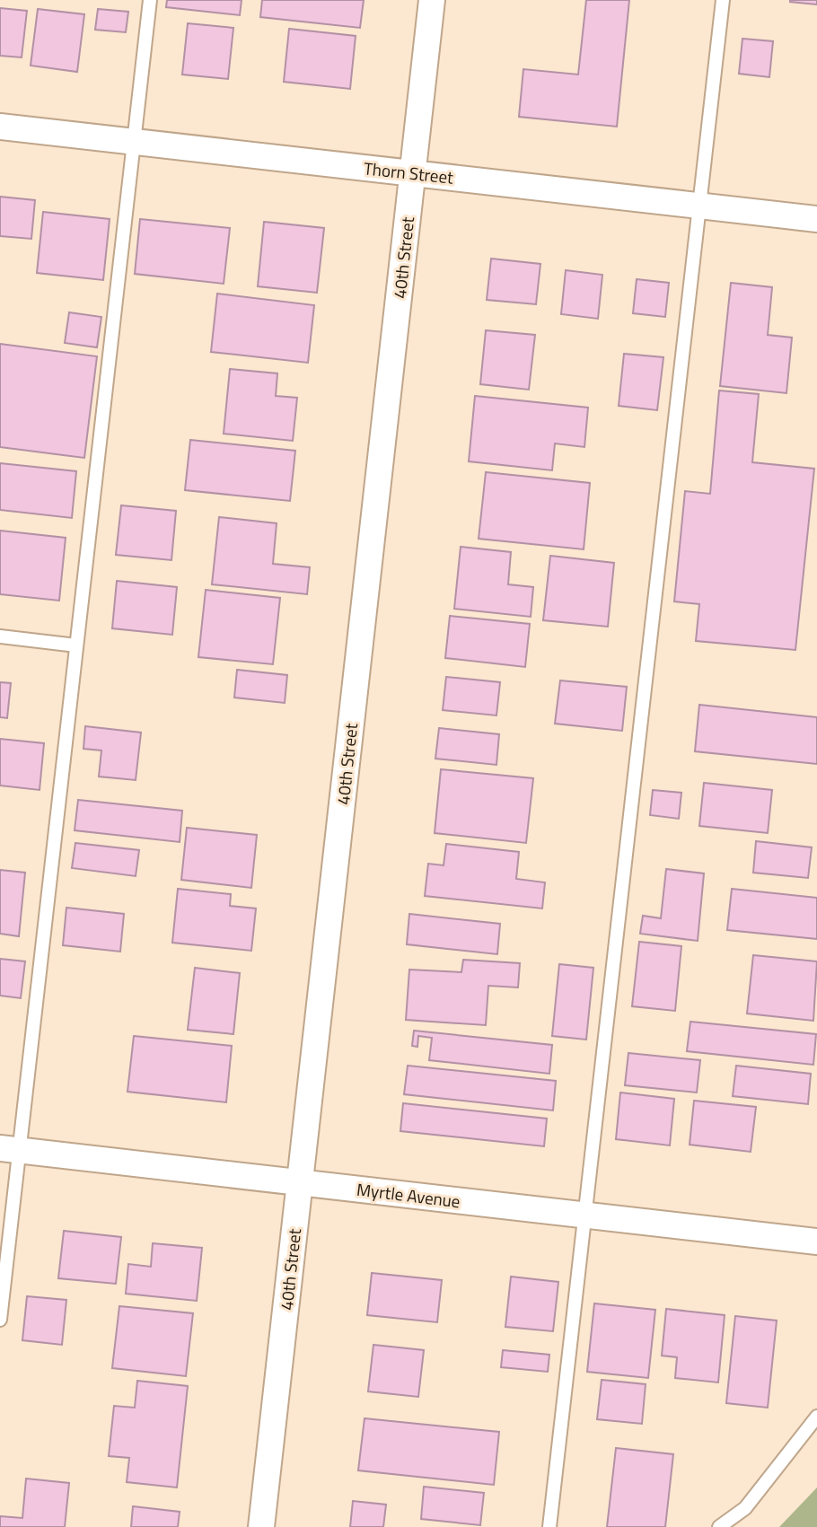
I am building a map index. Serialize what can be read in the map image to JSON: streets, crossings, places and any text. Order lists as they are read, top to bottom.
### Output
{
  "streets": {
    "street": ["Thorn Street", "40th Street", "Myrtle Avenue"]
  },
  "crossings": [
    ["Thorn Street", "40th Street"],
    ["40th Street", "Myrtle Avenue"]
  ]
}
